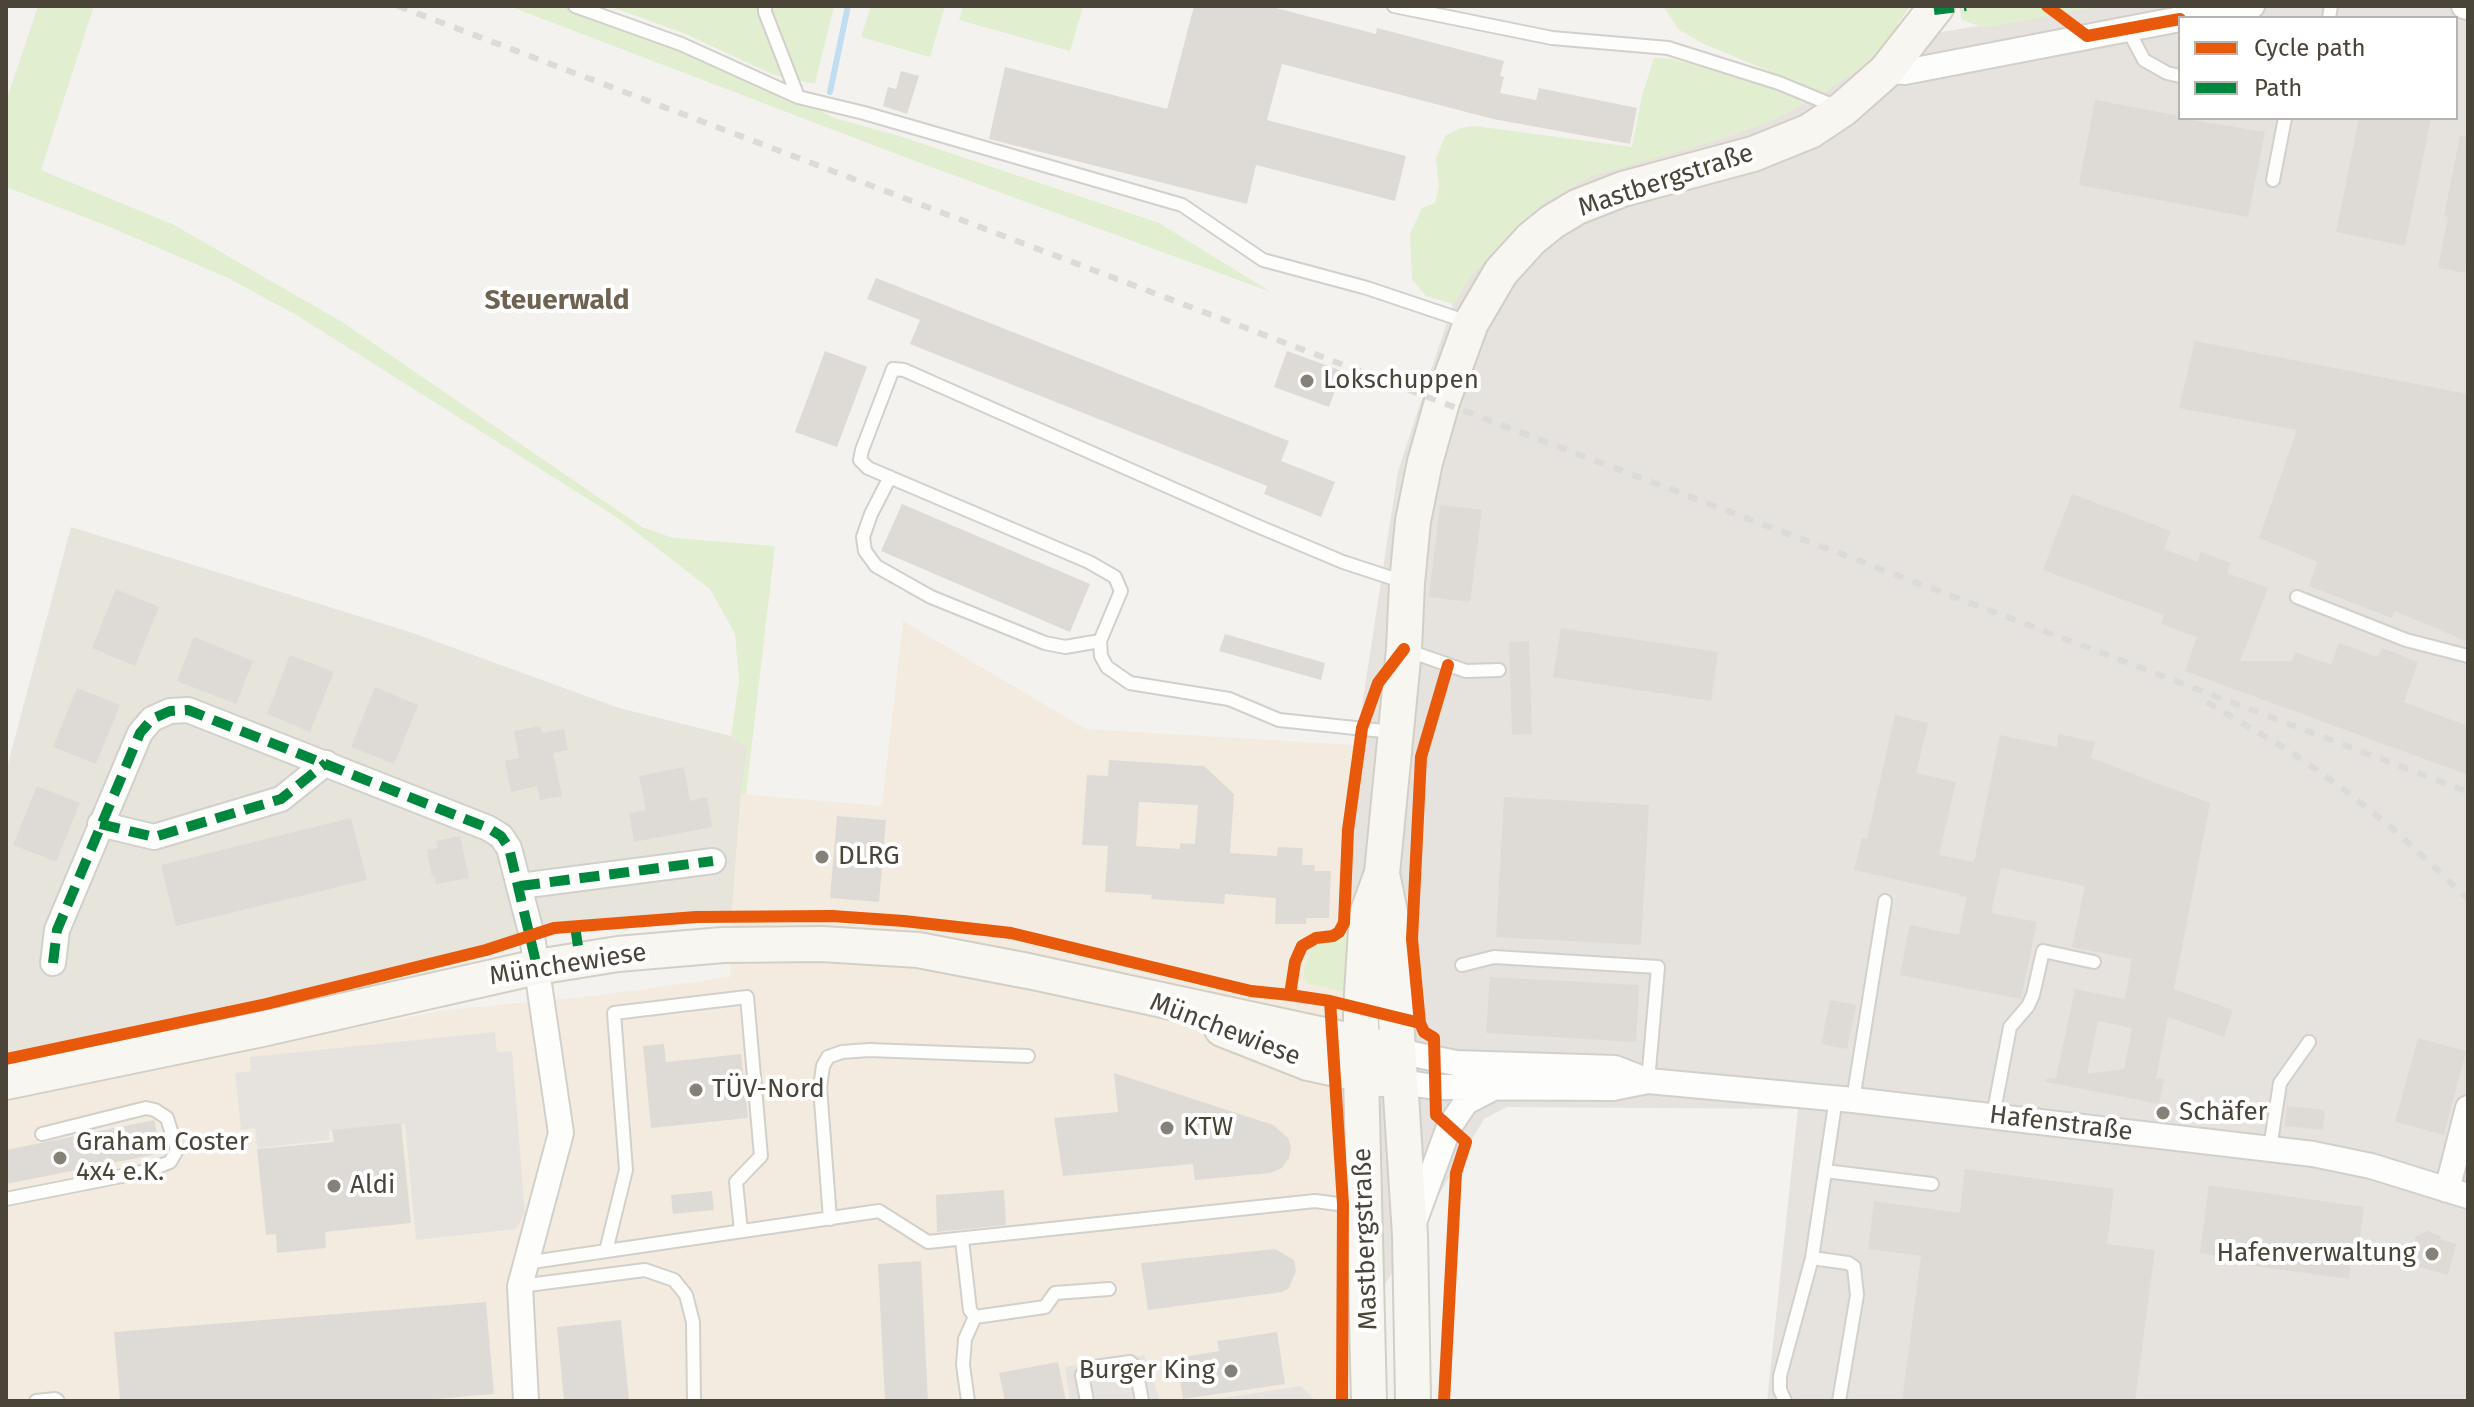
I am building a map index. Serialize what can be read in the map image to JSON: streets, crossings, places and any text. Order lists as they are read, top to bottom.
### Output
{
  "streets": {
    "main road": ["Mastbergstraße", "Münchewiese"],
    "street": ["Hafenstraße"]
  },
  "crossings": [
    ["Mastbergstraße", "Münchewiese"],
    ["Mastbergstraße", "Hafenstraße"]
  ],
  "districts": ["Steuerwald"],
  "places": [
    "Lokschuppen",
    "DLRG",
    "TÜV-Nord",
    "Schäfer",
    "KTW",
    "Graham Coster 4x4 e.K.",
    "Aldi",
    "Hafenverwaltung",
    "Burger King"
  ],
  "legend": ["Cycle path", "Path"]
}
